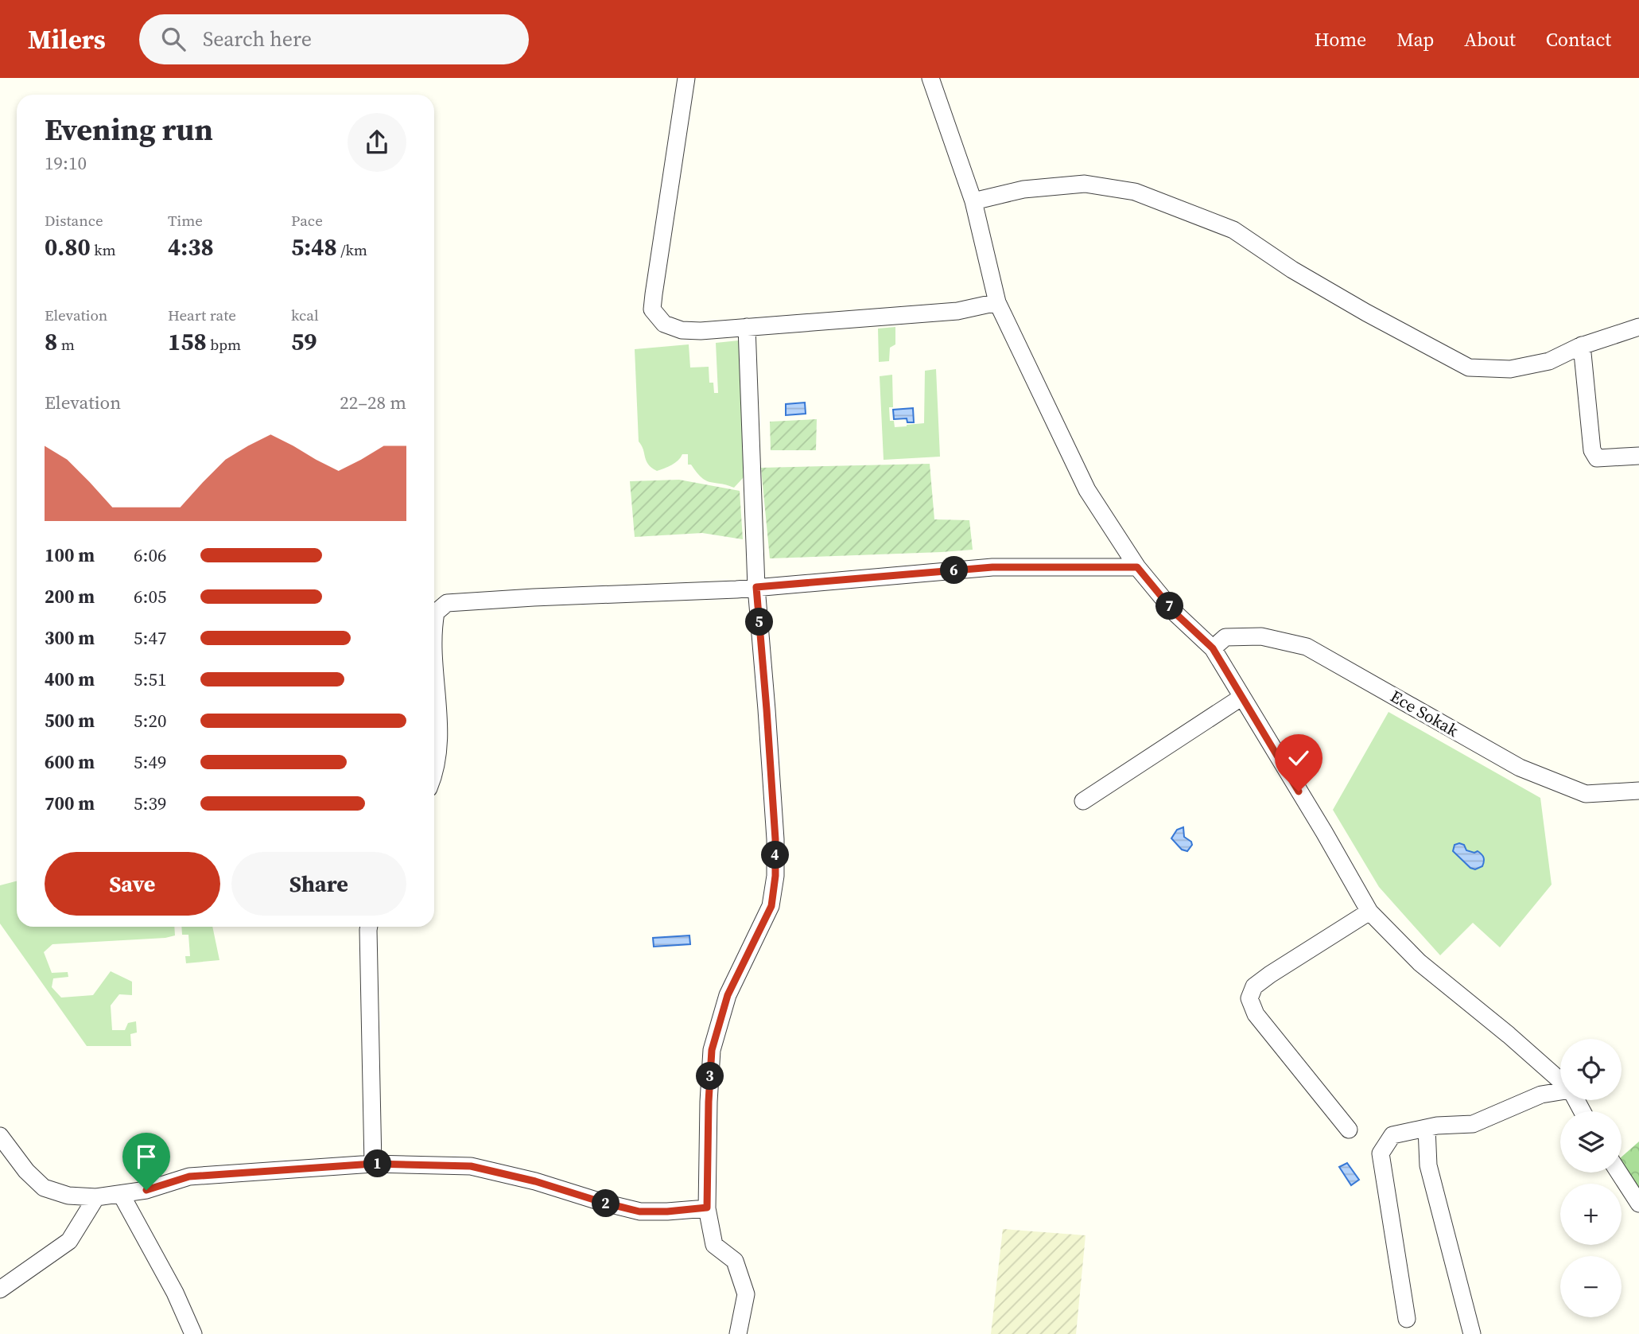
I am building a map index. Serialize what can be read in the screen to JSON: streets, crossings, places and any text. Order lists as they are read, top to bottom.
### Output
{
  "streets": {
    "street": ["Ece Sokak"]
  },
  "page": {
    "header": "Milers",
    "search": "Search here",
    "nav": [
      "Home",
      "Map",
      "About",
      "Contact"
    ],
    "heading": ["Evening run", "19:10"],
    "stats": [
      ["Distance", "0.80 km"],
      ["Time", "4:38"],
      ["Pace", "5:48 /km"],
      ["Elevation", "8 m"],
      ["Heart rate", "158 bpm"],
      ["kcal", "59"]
    ],
    "chart": ["Elevation", "22–28 m"],
    "list": [
      {
        "name": "100 m",
        "note": "6:06"
      },
      {
        "name": "200 m",
        "note": "6:05"
      },
      {
        "name": "300 m",
        "note": "5:47"
      },
      {
        "name": "400 m",
        "note": "5:51"
      },
      {
        "name": "500 m",
        "note": "5:20"
      },
      {
        "name": "600 m",
        "note": "5:49"
      },
      {
        "name": "700 m",
        "note": "5:39"
      }
    ],
    "pins": [
      "6",
      "7",
      "5",
      "4",
      "3",
      "1",
      "2"
    ],
    "buttons": ["Save", "Share"],
    "map_buttons": ["+", "−"]
  }
}
